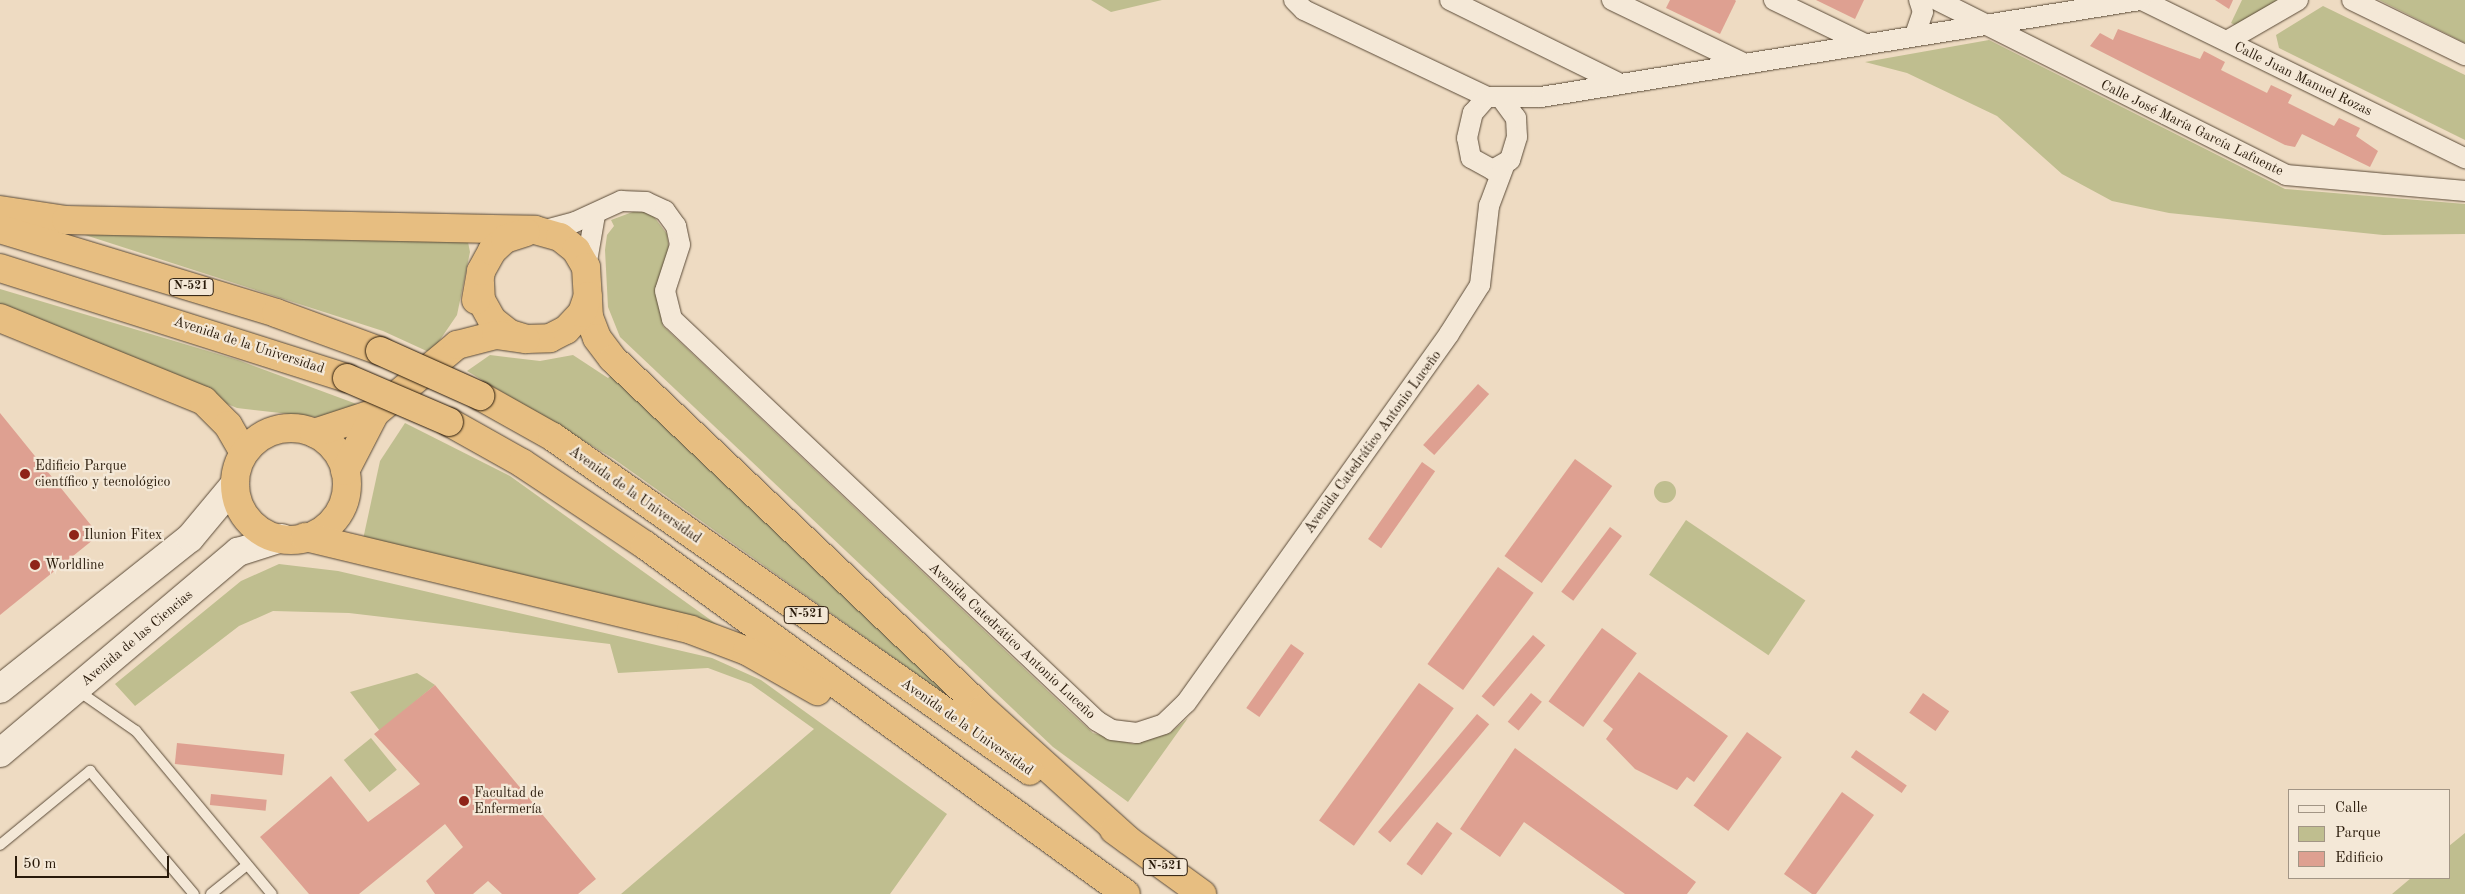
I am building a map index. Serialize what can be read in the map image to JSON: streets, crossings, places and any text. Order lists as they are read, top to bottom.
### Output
{
  "streets": {
    "highway": ["N-521", "Avenida de la Universidad"],
    "main road": ["Avenida de las Ciencias"],
    "street": ["Calle Juan Manuel Rozas", "Calle José María García Lafuente", "Avenida Catedrático Antonio Luceño"]
  },
  "places": [
    "Edificio Parque científico y tecnológico",
    "Ilunion Fitex",
    "Worldline",
    "Facultad de Enfermería"
  ],
  "legend": ["Calle", "Parque", "Edificio"],
  "scale_bar": "50 m"
}
